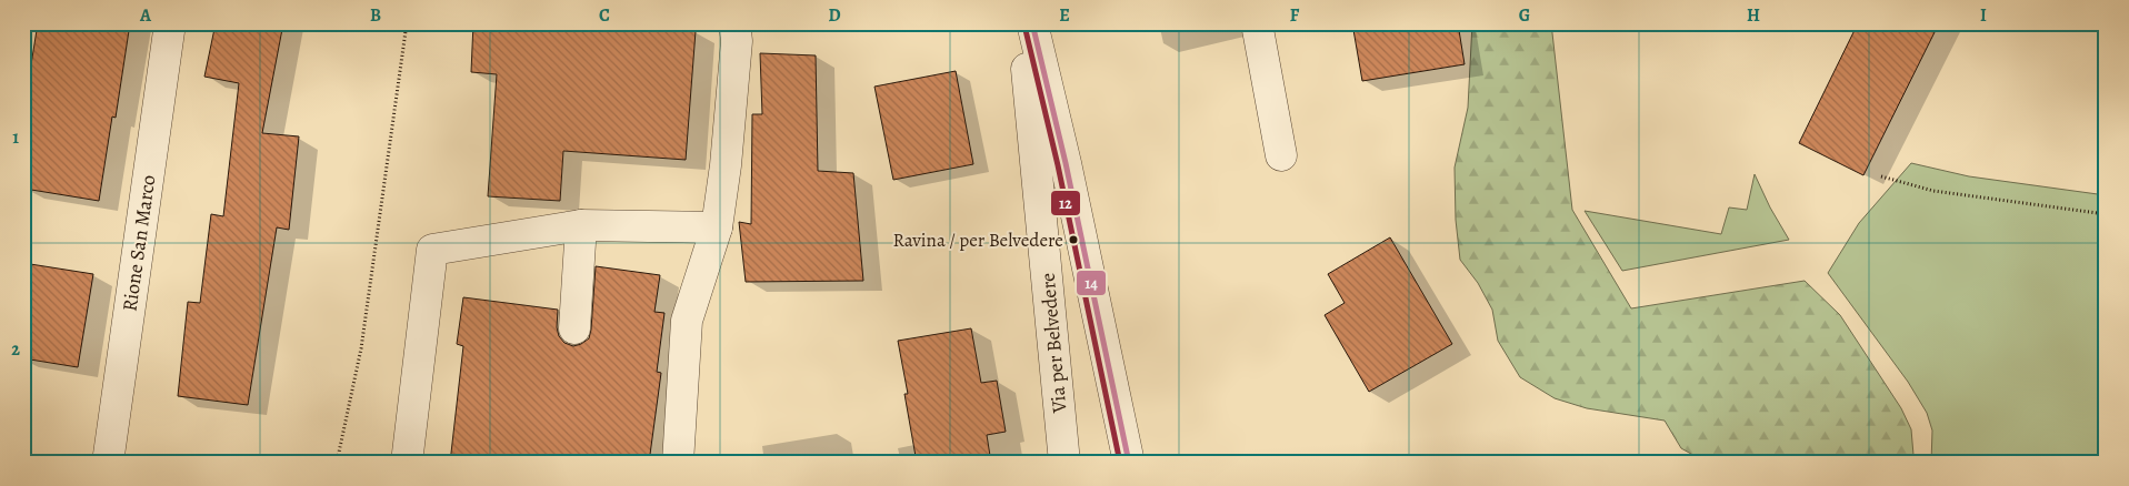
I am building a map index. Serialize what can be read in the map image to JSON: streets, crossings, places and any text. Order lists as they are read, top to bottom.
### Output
{
  "streets": {
    "street": ["Rione San Marco", "Via per Belvedere"]
  },
  "places": ["Ravina / per Belvedere"],
  "lines": ["transit line 14", "transit line 12"],
  "grid": {
    "columns": [
      "A",
      "B",
      "C",
      "D",
      "E",
      "F",
      "G",
      "H",
      "I"
    ],
    "rows": ["1", "2"]
  }
}
